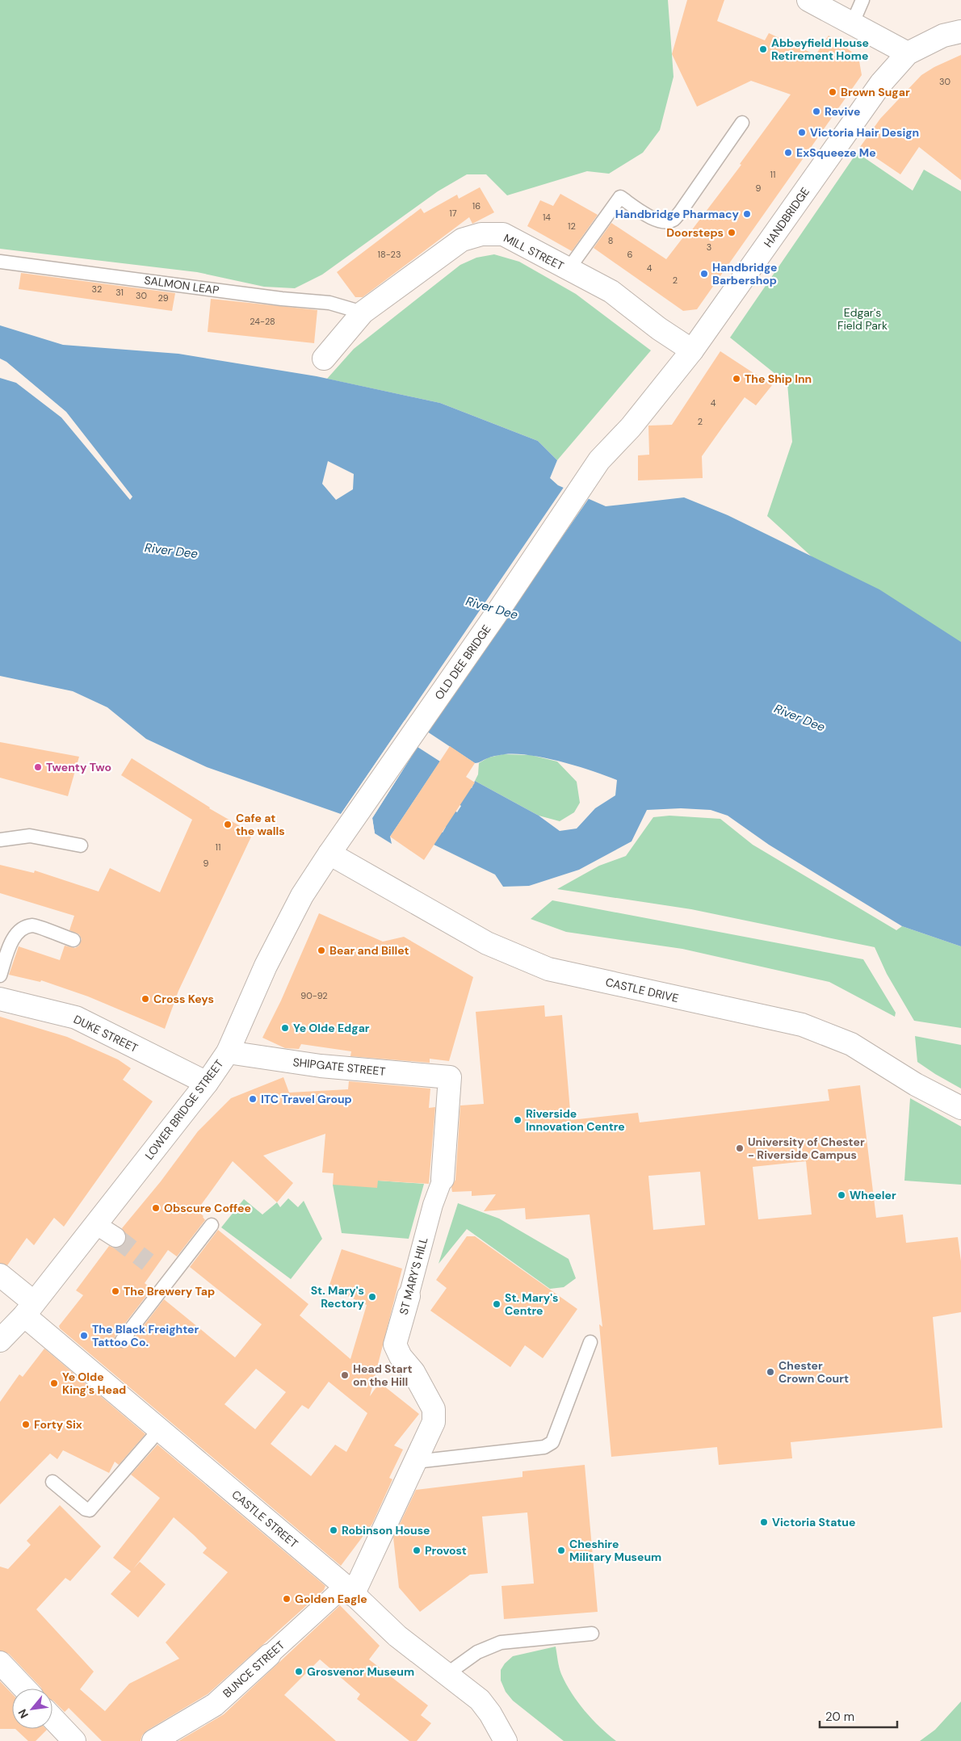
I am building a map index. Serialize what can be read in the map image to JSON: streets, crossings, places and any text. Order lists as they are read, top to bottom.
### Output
{
  "streets": {
    "street": [
      "HANDBRIDGE",
      "MILL STREET",
      "OLD DEE BRIDGE",
      "CASTLE DRIVE",
      "DUKE STREET",
      "SHIPGATE STREET",
      "LOWER BRIDGE STREET",
      "ST MARY'S HILL",
      "CASTLE STREET",
      "BUNCE STREET"
    ],
    "lane": ["SALMON LEAP"]
  },
  "crossings": [
    ["HANDBRIDGE", "MILL STREET"],
    ["HANDBRIDGE", "OLD DEE BRIDGE"],
    ["MILL STREET", "SALMON LEAP"],
    ["OLD DEE BRIDGE", "CASTLE DRIVE"],
    ["OLD DEE BRIDGE", "LOWER BRIDGE STREET"],
    ["CASTLE DRIVE", "LOWER BRIDGE STREET"],
    ["DUKE STREET", "LOWER BRIDGE STREET"],
    ["SHIPGATE STREET", "LOWER BRIDGE STREET"],
    ["SHIPGATE STREET", "ST MARY'S HILL"],
    ["LOWER BRIDGE STREET", "CASTLE STREET"],
    ["ST MARY'S HILL", "CASTLE STREET"],
    ["ST MARY'S HILL", "BUNCE STREET"],
    ["CASTLE STREET", "BUNCE STREET"]
  ],
  "water": ["River Dee"],
  "parks": ["Edgar's Field Park"],
  "places": [
    "Abbeyfield House Retirement Home",
    "Brown Sugar",
    "Revive",
    "Victoria Hair Design",
    "ExSqueeze Me",
    "Handbridge Pharmacy",
    "Doorsteps",
    "Handbridge Barbershop",
    "The Ship Inn",
    "Twenty Two",
    "Cafe at the walls",
    "Bear and Billet",
    "Cross Keys",
    "Ye Olde Edgar",
    "ITC Travel Group",
    "Riverside Innovation Centre",
    "University of Chester - Riverside Campus",
    "Wheeler",
    "Obscure Coffee",
    "The Brewery Tap",
    "St. Mary's Rectory",
    "St. Mary's Centre",
    "The Black Freighter Tattoo Co.",
    "Chester Crown Court",
    "Head Start on the Hill",
    "Ye Olde King's Head",
    "Forty Six",
    "Victoria Statue",
    "Robinson House",
    "Provost",
    "Cheshire Military Museum",
    "Golden Eagle",
    "Grosvenor Museum"
  ],
  "house_numbers": [
    "30",
    "11",
    "9",
    "16",
    "17",
    "14",
    "12",
    "8",
    "3",
    "18-23",
    "6",
    "4",
    "2",
    "32",
    "31",
    "30",
    "29",
    "24-28",
    "4",
    "2",
    "11",
    "9",
    "90-92"
  ],
  "scale_bar": "20 m",
  "north": "bottom left"
}
